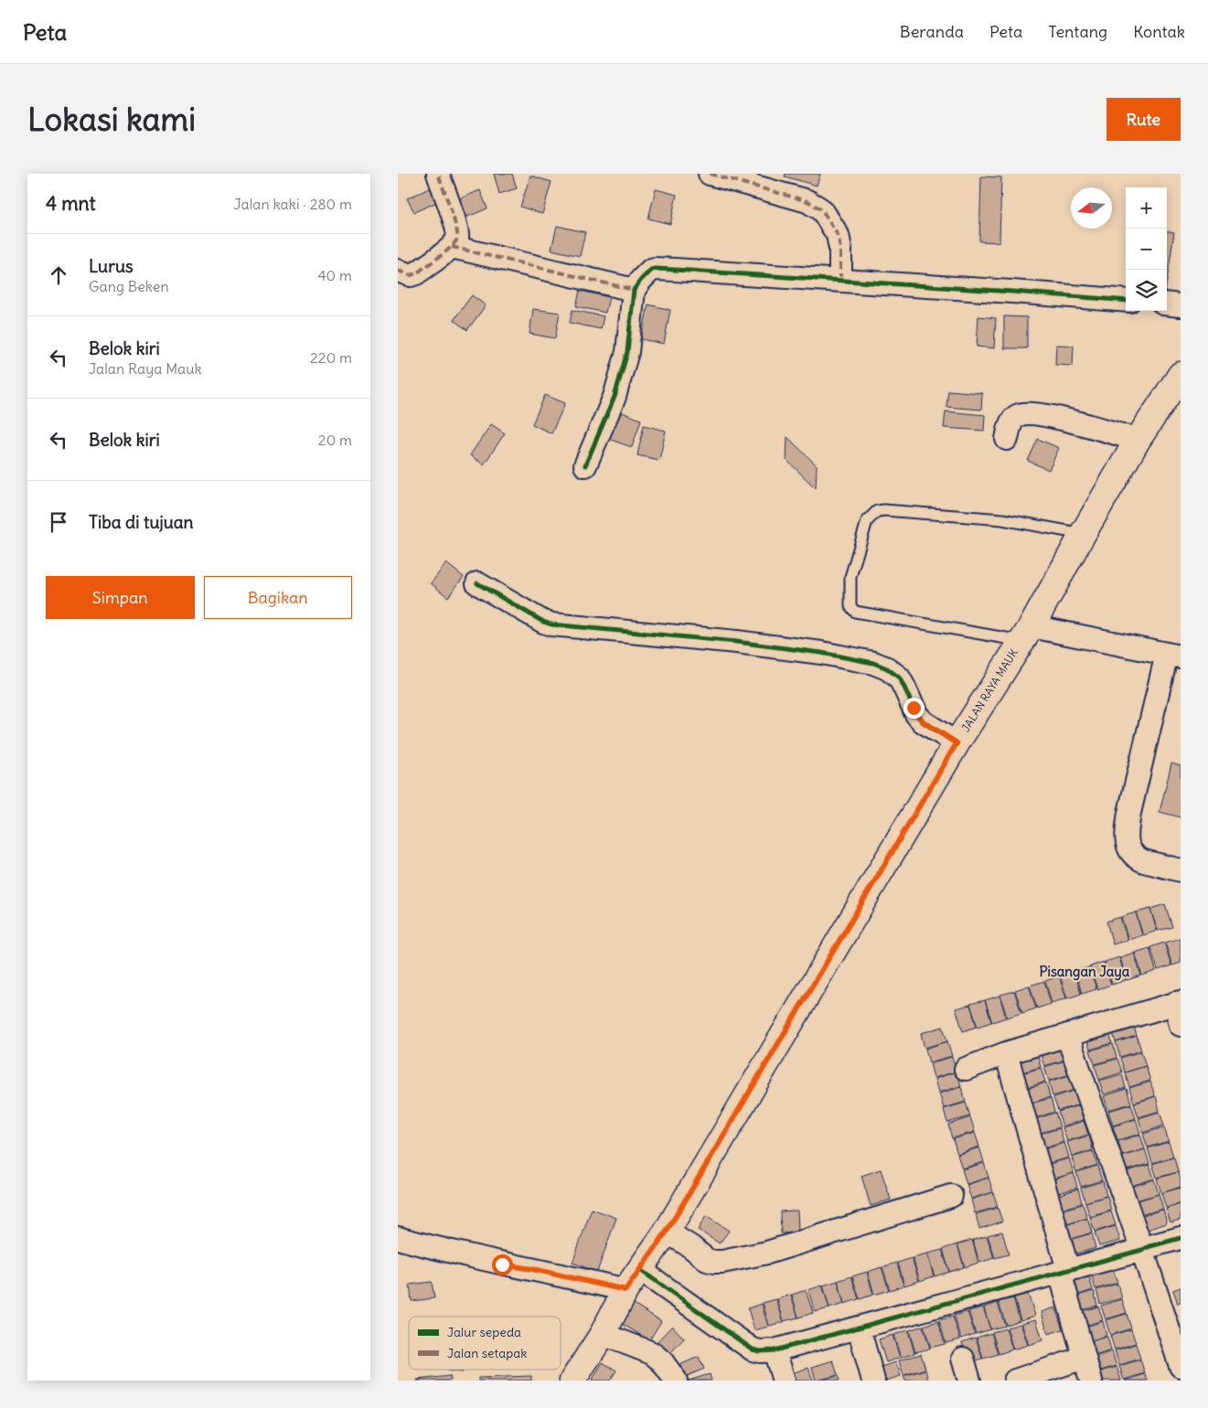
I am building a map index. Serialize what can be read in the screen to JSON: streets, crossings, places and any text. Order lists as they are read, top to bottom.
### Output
{
  "streets": {
    "main road": ["JALAN RAYA MAUK"]
  },
  "districts": ["Pisangan Jaya"],
  "legend": ["Jalur sepeda", "Jalan setapak"],
  "north": "left",
  "page": {
    "header": "Peta",
    "nav": [
      "Beranda",
      "Peta",
      "Tentang",
      "Kontak"
    ],
    "buttons": [
      "Rute",
      ["Simpan", "Bagikan"]
    ],
    "title": "Lokasi kami",
    "heading": ["4 mnt", "Jalan kaki · 280 m"],
    "map_buttons": ["+", "−"],
    "list": [
      ["Lurus", "Gang Beken", "40 m"],
      ["Belok kiri", "Jalan Raya Mauk", "220 m"],
      ["Belok kiri", "20 m"],
      "Tiba di tujuan"
    ]
  }
}
